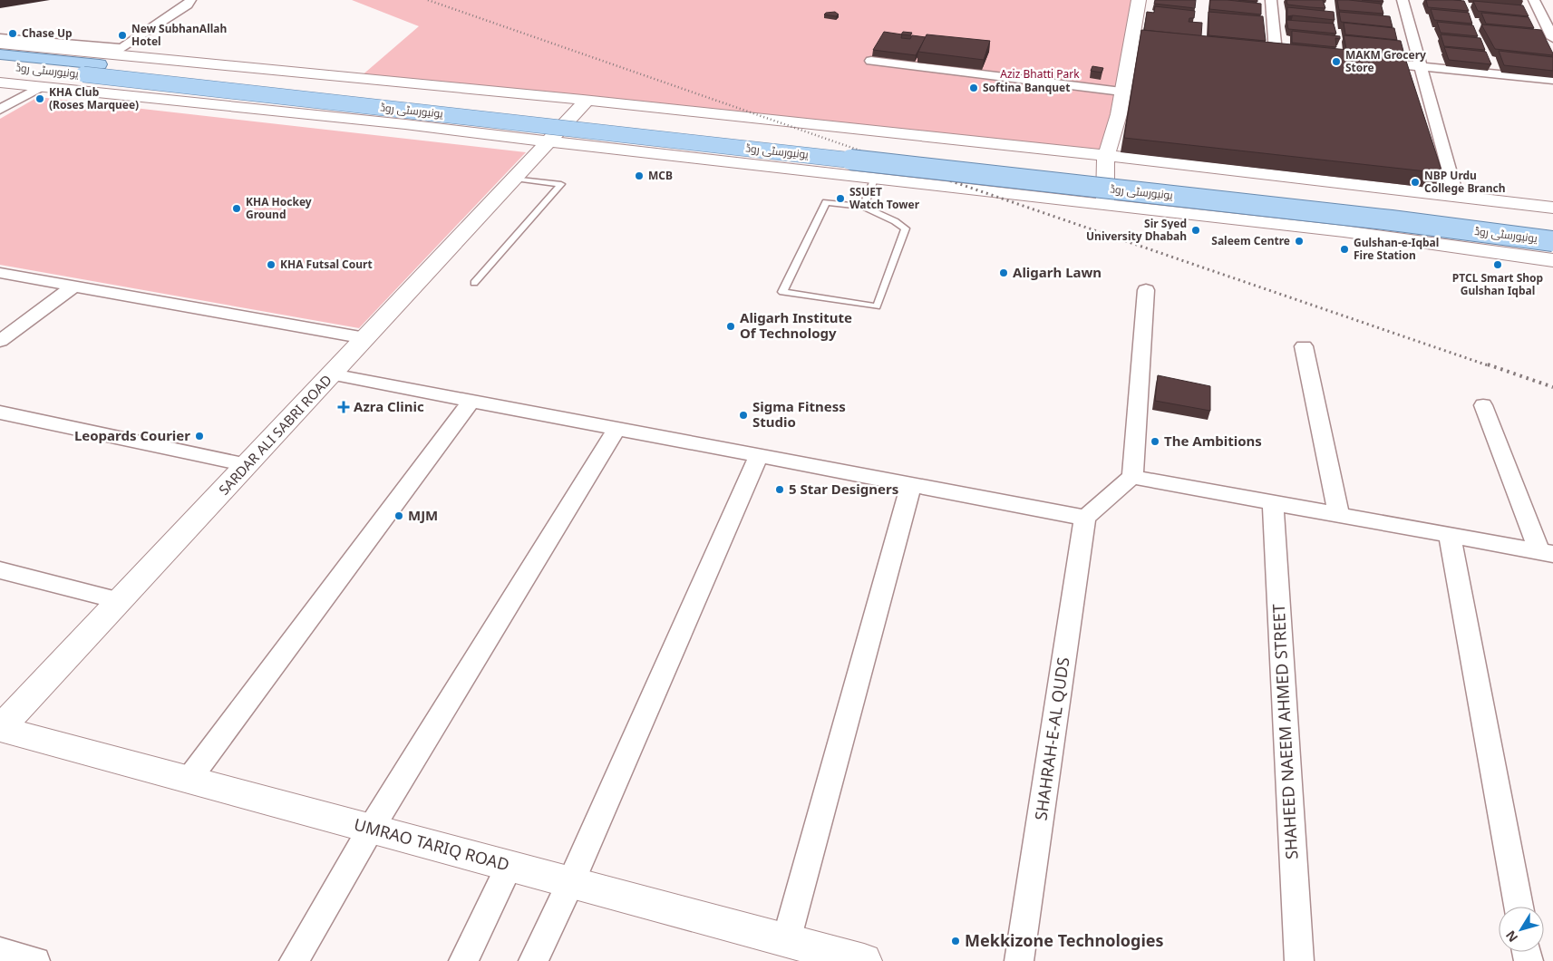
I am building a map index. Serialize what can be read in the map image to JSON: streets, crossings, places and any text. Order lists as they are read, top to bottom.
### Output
{
  "streets": {
    "main road": ["یونیورسٹی روڈ"],
    "street": [
      "SARDAR ALI SABRI ROAD",
      "SHAHEED NAEEM AHMED STREET",
      "SHAHRAH-E-AL QUDS",
      "UMRAO TARIQ ROAD"
    ]
  },
  "crossings": [
    ["SARDAR ALI SABRI ROAD", "UMRAO TARIQ ROAD"]
  ],
  "parks": ["Aziz Bhatti Park"],
  "places": {
    "other": [
      "Chase Up",
      "New SubhanAllah Hotel",
      "MAKM Grocery Store",
      "Softina Banquet",
      "KHA Club (Roses Marquee)",
      "MCB",
      "NBP Urdu College Branch",
      "SSUET Watch Tower",
      "KHA Hockey Ground",
      "Sir Syed University Dhabah",
      "Saleem Centre",
      "Gulshan-e-Iqbal Fire Station",
      "KHA Futsal Court",
      "PTCL Smart Shop Gulshan Iqbal",
      "Aligarh Lawn",
      "Aligarh Institute Of Technology",
      "Sigma Fitness Studio",
      "Leopards Courier",
      "The Ambitions",
      "5 Star Designers",
      "MJM",
      "Mekkizone Technologies"
    ],
    "health": ["Azra Clinic"]
  },
  "north": "bottom left"
}
